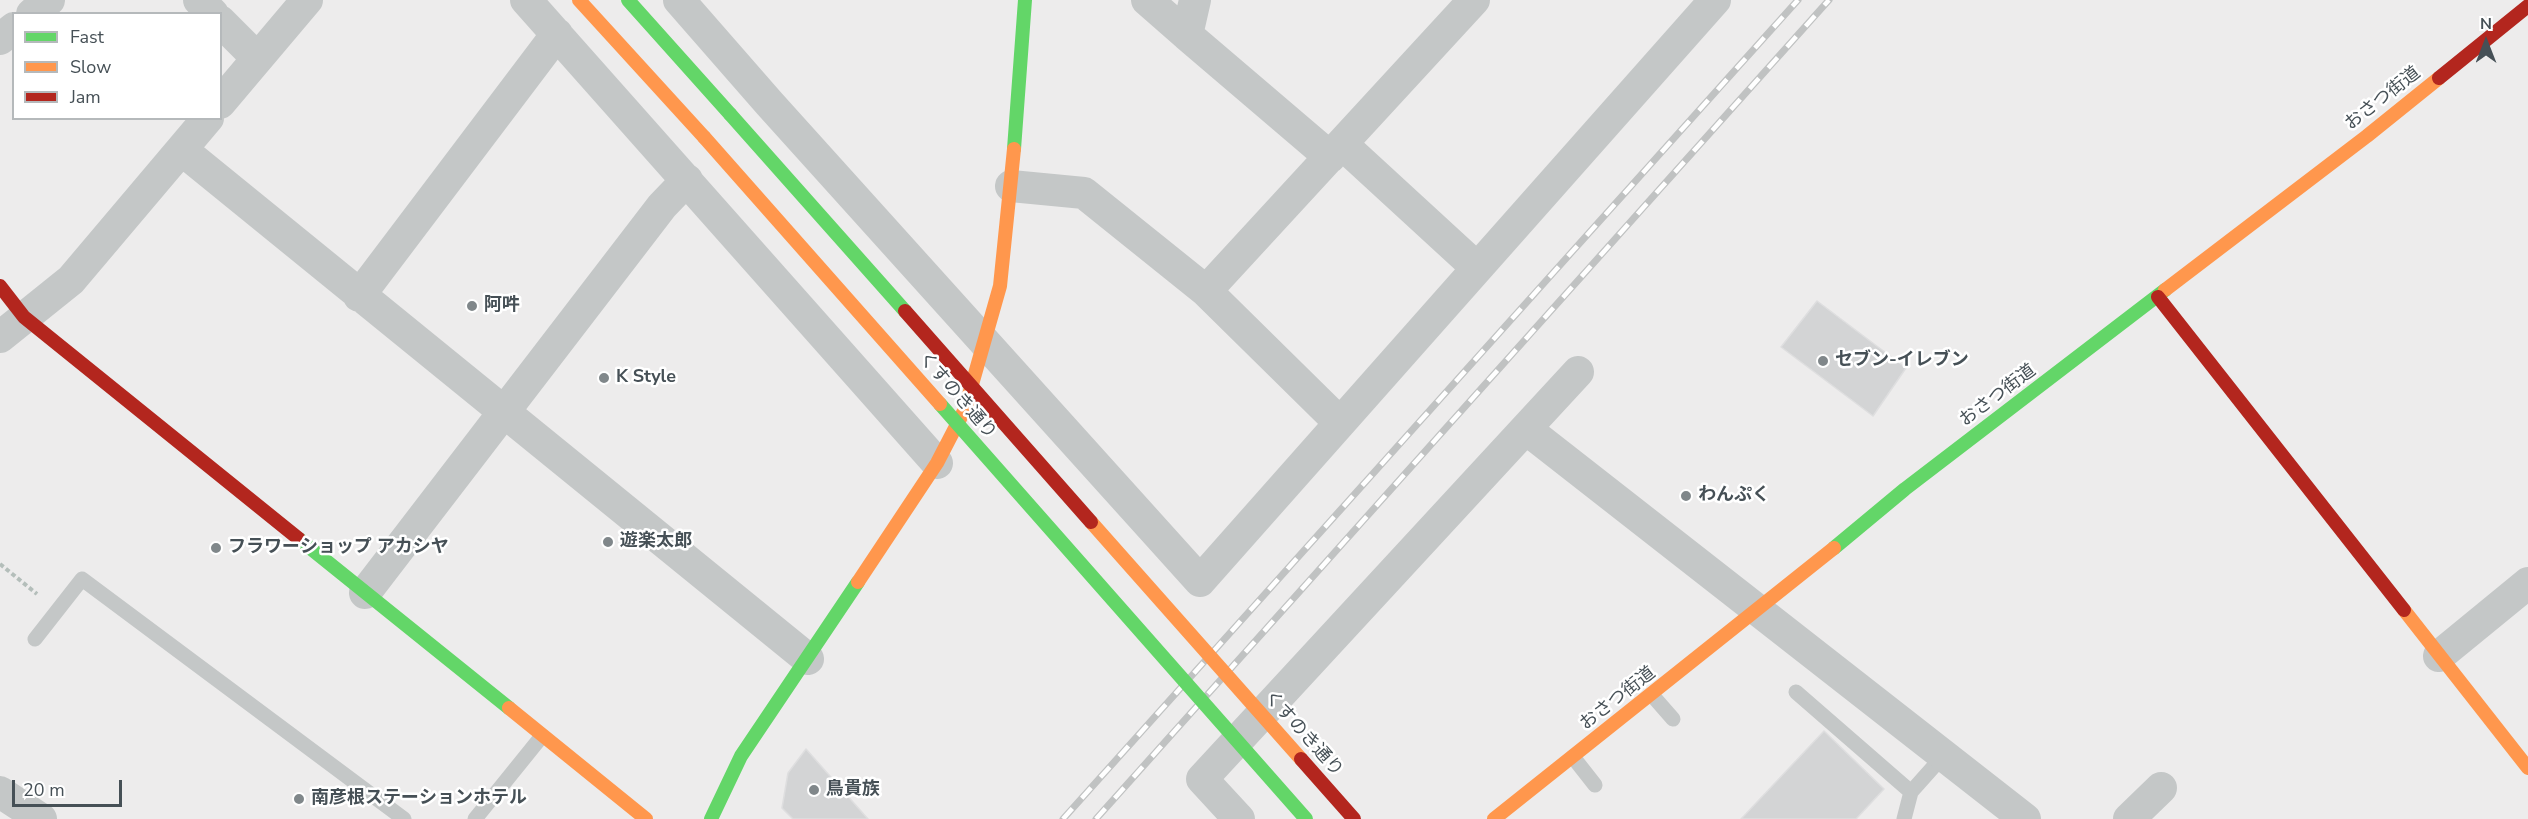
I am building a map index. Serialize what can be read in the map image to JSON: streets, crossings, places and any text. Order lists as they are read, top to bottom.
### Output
{
  "streets": {
    "street": ["おさつ街道", "くすのき通り"]
  },
  "places": [
    "阿吽",
    "セブン-イレブン",
    "K Style",
    "わんぷく",
    "遊楽太郎",
    "フラワーショップ アカシヤ",
    "鳥貴族",
    "南彦根ステーションホテル"
  ],
  "legend": ["Fast", "Slow", "Jam"],
  "scale_bar": "20 m",
  "north": "top"
}
